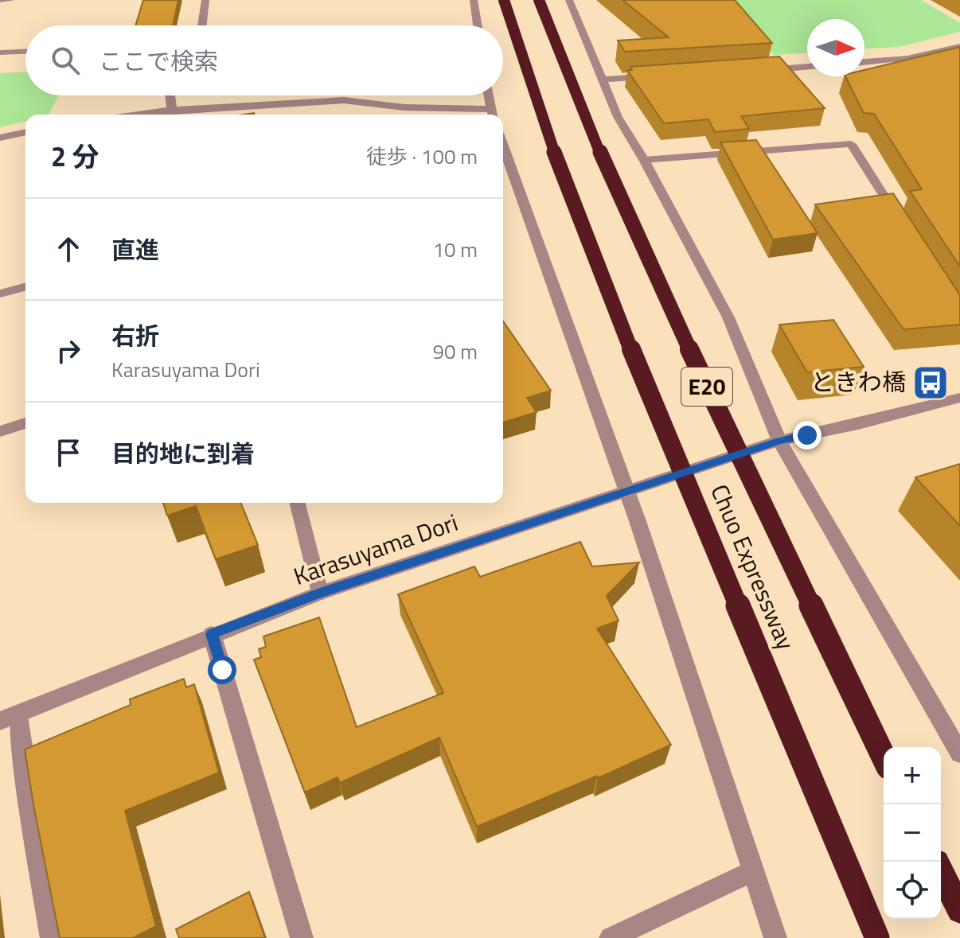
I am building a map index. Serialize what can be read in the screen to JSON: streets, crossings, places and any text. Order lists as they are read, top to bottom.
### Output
{
  "streets": {
    "highway": ["E20", "Chuo Expressway"],
    "street": ["Karasuyama Dori"]
  },
  "places": {
    "bus stop": ["ときわ橋"]
  },
  "north": "right",
  "page": {
    "search": "ここで検索",
    "heading": ["2 分", "徒歩 · 100 m"],
    "list": [
      ["直進", "10 m"],
      ["右折", "Karasuyama Dori", "90 m"],
      "目的地に到着"
    ],
    "map_buttons": ["+", "−"]
  }
}
